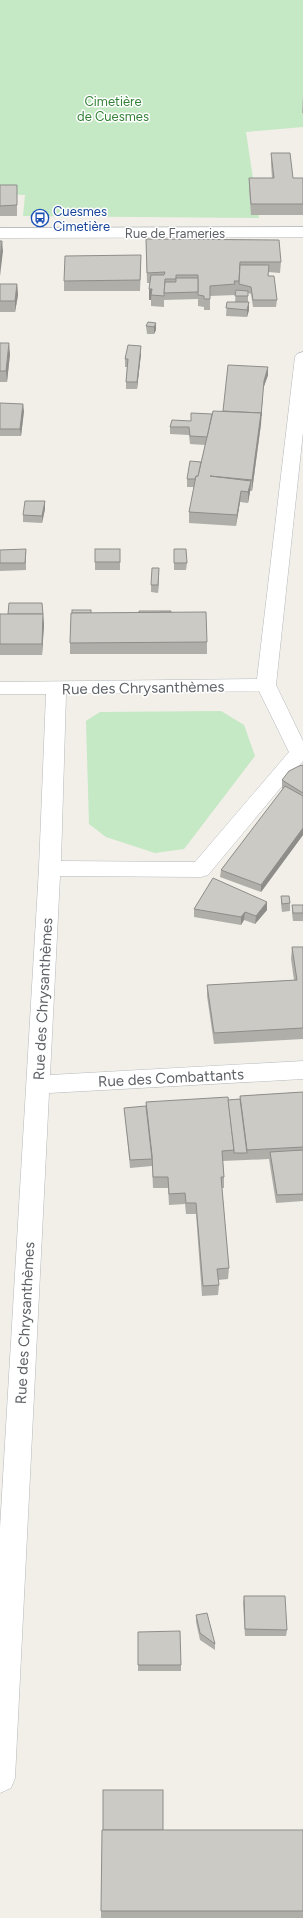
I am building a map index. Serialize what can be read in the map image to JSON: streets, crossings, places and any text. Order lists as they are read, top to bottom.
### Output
{
  "streets": {
    "street": ["Rue de Frameries", "Rue des Chrysanthèmes", "Rue des Combattants"]
  },
  "crossings": [
    ["Rue des Chrysanthèmes", "Rue des Combattants"]
  ],
  "parks": ["Cimetière de Cuesmes"],
  "places": {
    "bus stop": ["Cuesmes Cimetière"]
  }
}
